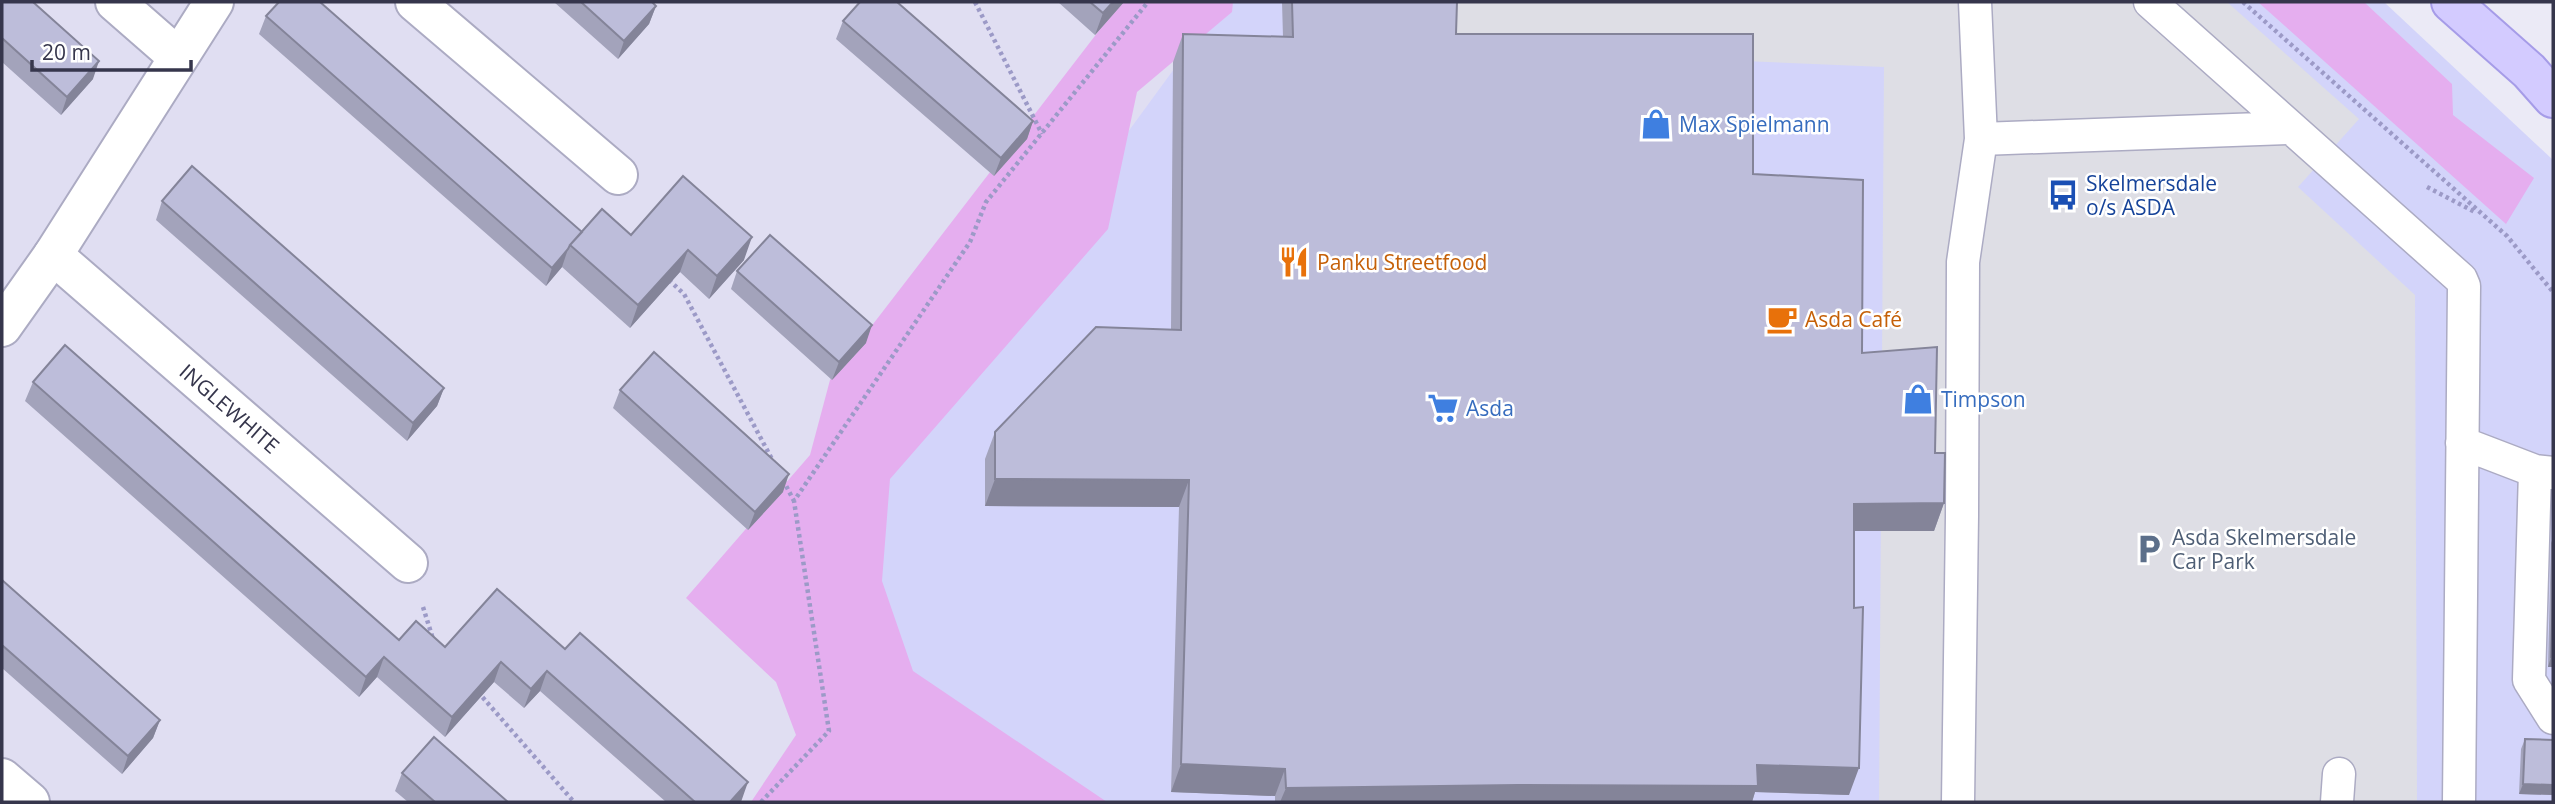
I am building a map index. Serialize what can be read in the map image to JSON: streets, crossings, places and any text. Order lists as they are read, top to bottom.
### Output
{
  "streets": {
    "street": ["INGLEWHITE"]
  },
  "places": {
    "shop": ["Max Spielmann", "Timpson"],
    "bus stop": ["Skelmersdale o/s ASDA"],
    "restaurant": ["Panku Streetfood"],
    "cafe": ["Asda Café"],
    "supermarket": ["Asda"],
    "parking": ["Asda Skelmersdale Car Park"]
  },
  "scale_bar": "20 m"
}
